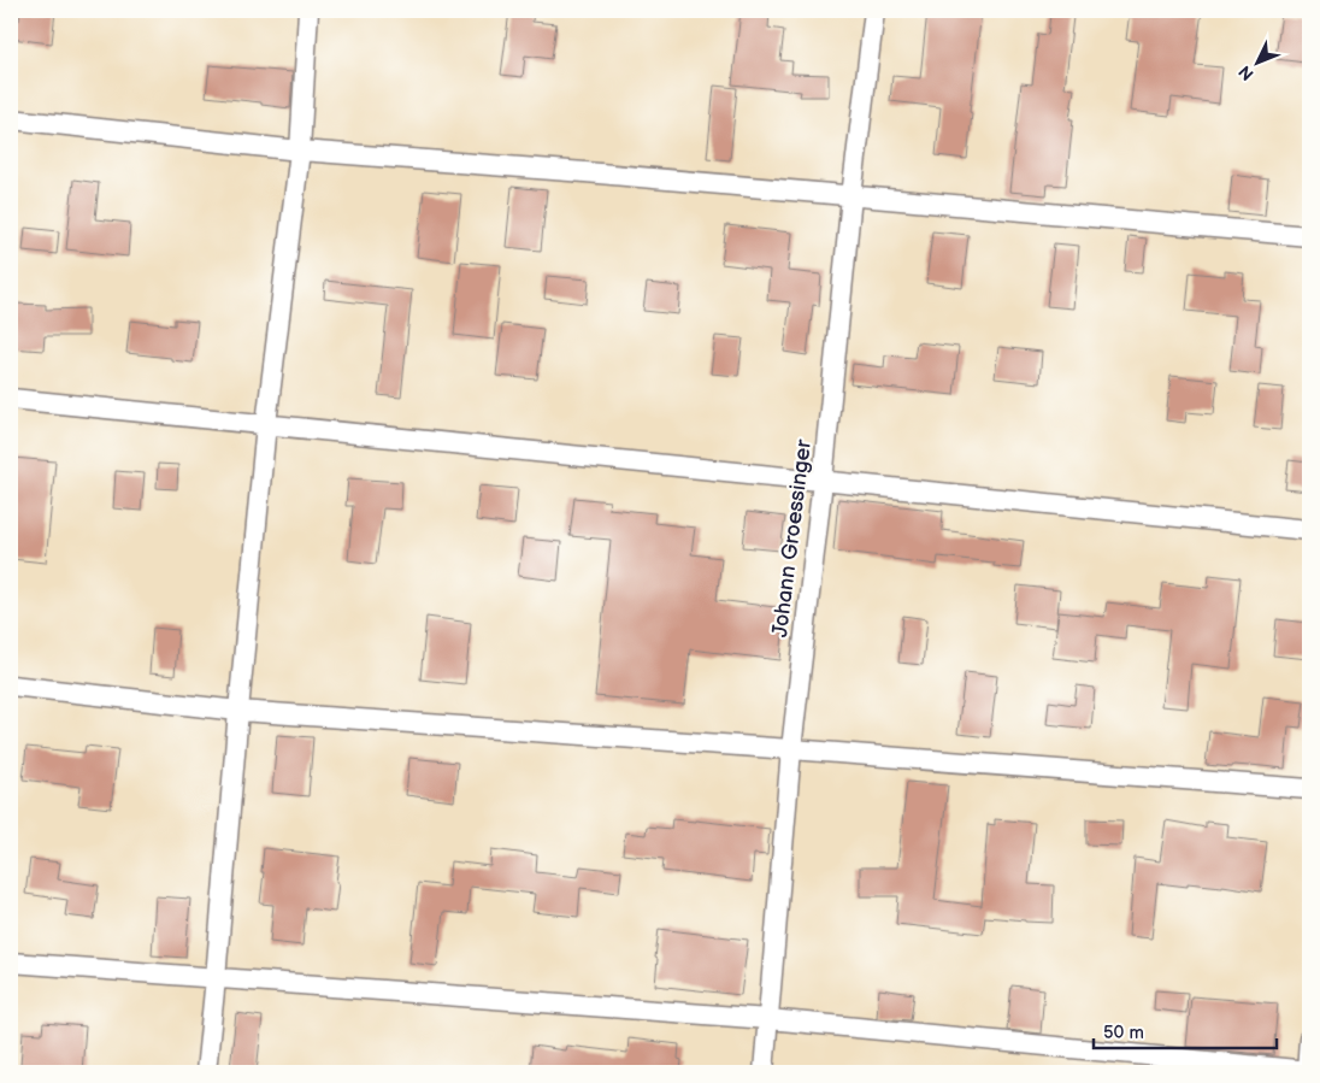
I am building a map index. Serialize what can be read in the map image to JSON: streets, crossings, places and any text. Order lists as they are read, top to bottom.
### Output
{
  "streets": {
    "street": ["Johann Groessinger"]
  },
  "scale_bar": "50 m",
  "north": "bottom left"
}
